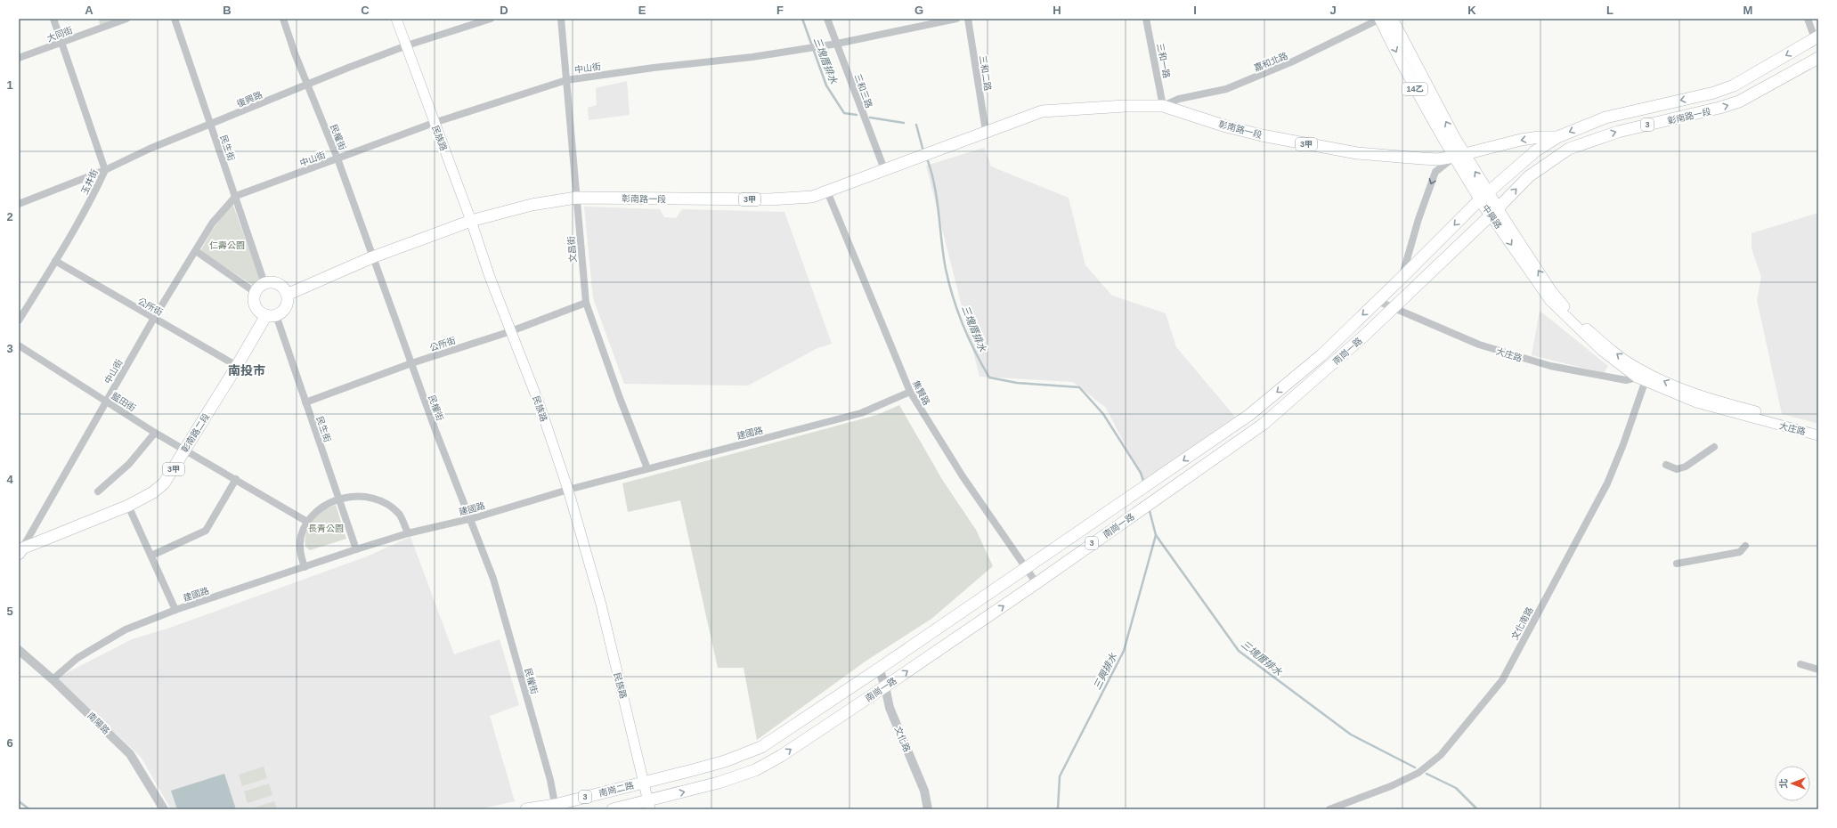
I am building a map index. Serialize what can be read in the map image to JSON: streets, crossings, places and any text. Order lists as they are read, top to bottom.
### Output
{
  "streets": {
    "main road": [
      "14乙",
      "彰南路一段",
      "3",
      "民族路",
      "3甲",
      "中興路",
      "南崗一路",
      "大庄路",
      "彰南路二段",
      "南崗二路"
    ],
    "street": [
      "大同街",
      "三和一路",
      "嘉和北路",
      "中山街",
      "三和二路",
      "三和三路",
      "復興路",
      "民權街",
      "民生街",
      "玉井街",
      "文昌街",
      "公所街",
      "集賢路",
      "藍田街",
      "建國路",
      "文化南路",
      "南陽路",
      "文化路"
    ]
  },
  "crossings": [
    ["大同街", "玉井街"],
    ["三和一路", "嘉和北路"],
    ["三和一路", "彰南路一段"],
    ["嘉和北路", "彰南路一段"],
    ["嘉和北路", "中興路"],
    ["中山街", "三和三路"],
    ["中山街", "民權街"],
    ["中山街", "民族路"],
    ["中山街", "民生街"],
    ["中山街", "文昌街"],
    ["中山街", "公所街"],
    ["中山街", "藍田街"],
    ["中山街", "彰南路二段"],
    ["三和二路", "彰南路一段"],
    ["三和三路", "彰南路一段"],
    ["復興路", "民權街"],
    ["復興路", "民族路"],
    ["復興路", "民生街"],
    ["復興路", "玉井街"],
    ["彰南路一段", "民權街"],
    ["彰南路一段", "民族路"],
    ["彰南路一段", "3甲"],
    ["彰南路一段", "中興路"],
    ["彰南路一段", "文昌街"],
    ["彰南路一段", "南崗一路"],
    ["彰南路一段", "集賢路"],
    ["3", "民族路"],
    ["3", "南崗一路"],
    ["民權街", "3甲"],
    ["民權街", "公所街"],
    ["民權街", "建國路"],
    ["民權街", "南崗二路"],
    ["民族路", "公所街"],
    ["民族路", "南崗一路"],
    ["民族路", "建國路"],
    ["民族路", "南崗二路"],
    ["3甲", "民生街"],
    ["3甲", "彰南路二段"],
    ["民生街", "公所街"],
    ["民生街", "彰南路二段"],
    ["民生街", "建國路"],
    ["玉井街", "公所街"],
    ["中興路", "南崗一路"],
    ["中興路", "大庄路"],
    ["中興路", "文化南路"],
    ["文昌街", "公所街"],
    ["文昌街", "建國路"],
    ["公所街", "彰南路二段"],
    ["南崗一路", "大庄路"],
    ["南崗一路", "集賢路"],
    ["南崗一路", "文化路"],
    ["南崗一路", "南崗二路"],
    ["大庄路", "文化南路"],
    ["集賢路", "建國路"],
    ["藍田街", "彰南路二段"],
    ["建國路", "南陽路"]
  ],
  "districts": ["南投市"],
  "water": ["三塊厝排水", "三興排水"],
  "parks": ["仁壽公園", "長青公園"],
  "north": "left",
  "grid": {
    "columns": [
      "A",
      "B",
      "C",
      "D",
      "E",
      "F",
      "G",
      "H",
      "I",
      "J",
      "K",
      "L",
      "M"
    ],
    "rows": [
      "1",
      "2",
      "3",
      "4",
      "5",
      "6"
    ]
  }
}
